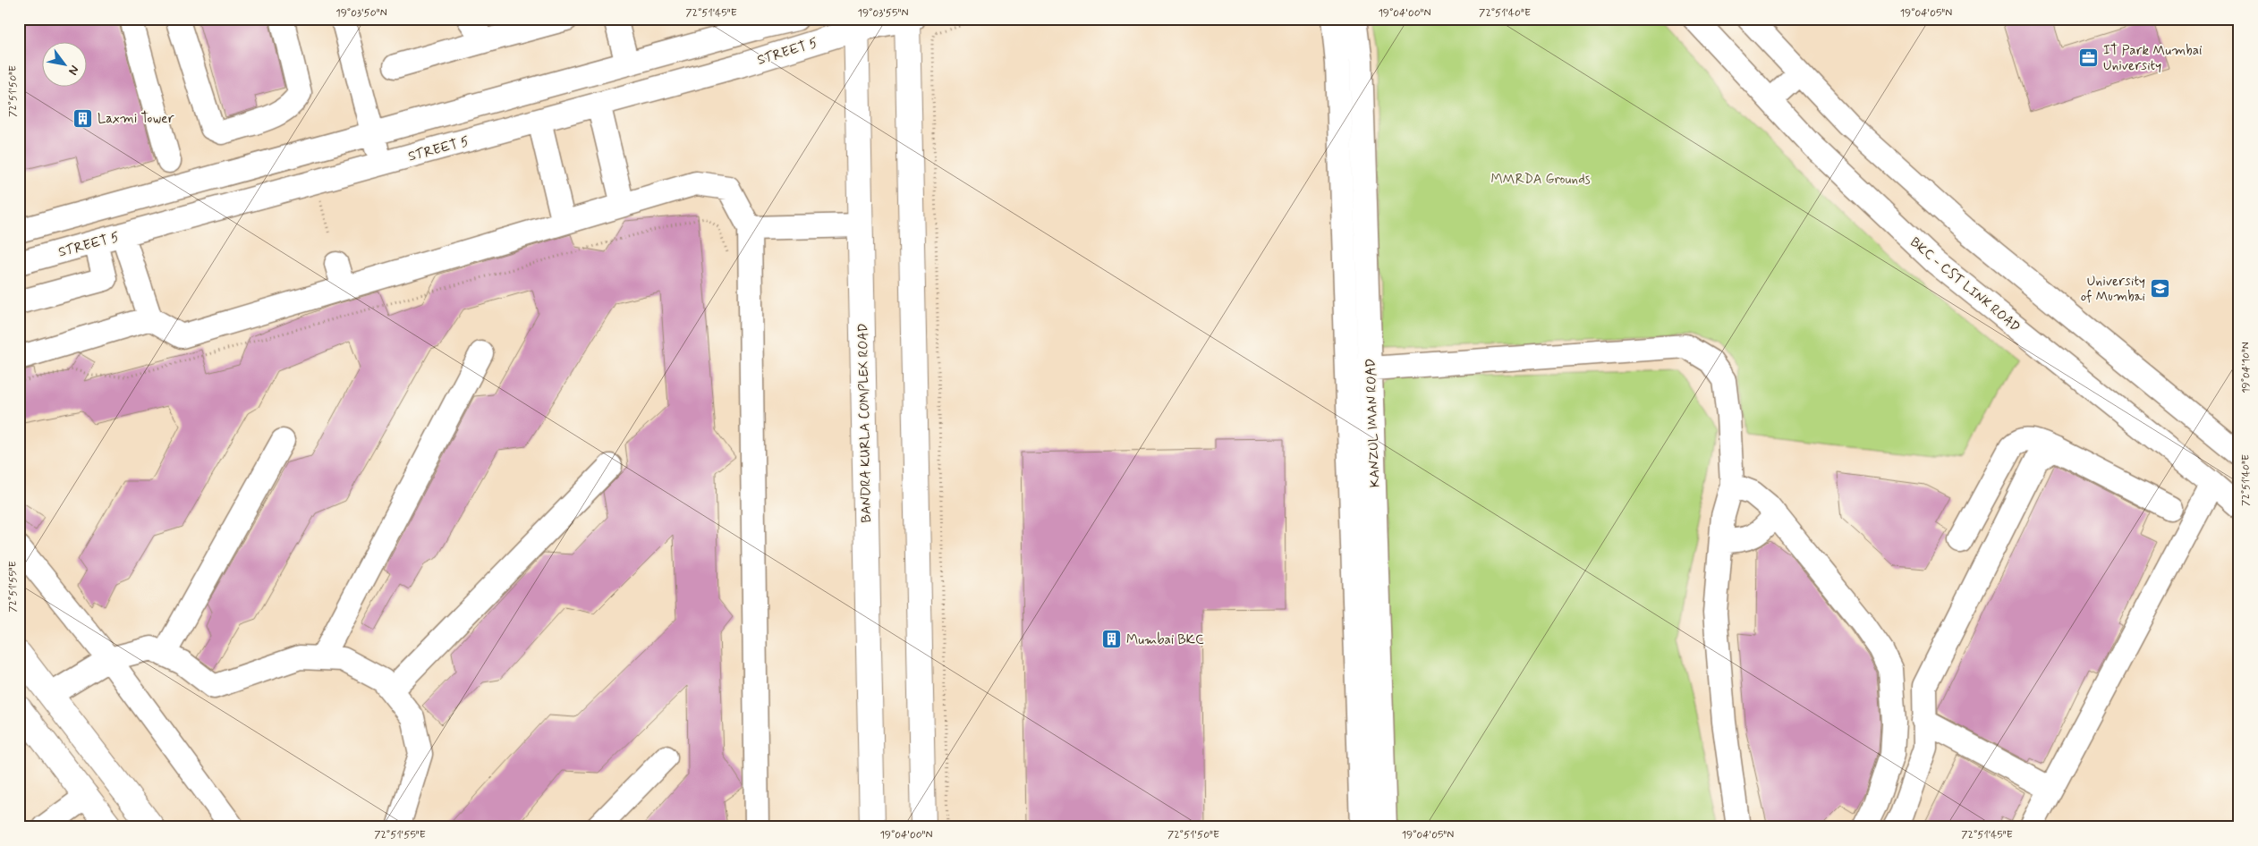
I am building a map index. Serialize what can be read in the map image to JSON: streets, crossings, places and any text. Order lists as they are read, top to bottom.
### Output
{
  "streets": {
    "main road": ["BANDRA KURLA COMPLEX ROAD"],
    "street": ["STREET 5", "BKC - CST LINK ROAD", "KANZUL IMAN ROAD"]
  },
  "crossings": [
    ["STREET 5", "BANDRA KURLA COMPLEX ROAD"]
  ],
  "parks": ["MMRDA Grounds"],
  "places": {
    "office": ["IT Park Mumbai University"],
    "building": ["Laxmi Tower", "Mumbai BKC"],
    "school or university": ["University of Mumbai"]
  },
  "north": "bottom right",
  "coordinates": [
    "19°03'50\"N",
    "72°51'45\"E",
    "19°03'55\"N",
    "19°04'00\"N",
    "72°51'40\"E",
    "19°04'05\"N",
    "72°51'50\"E",
    "19°04'10\"N",
    "72°51'55\"E"
  ]
}
